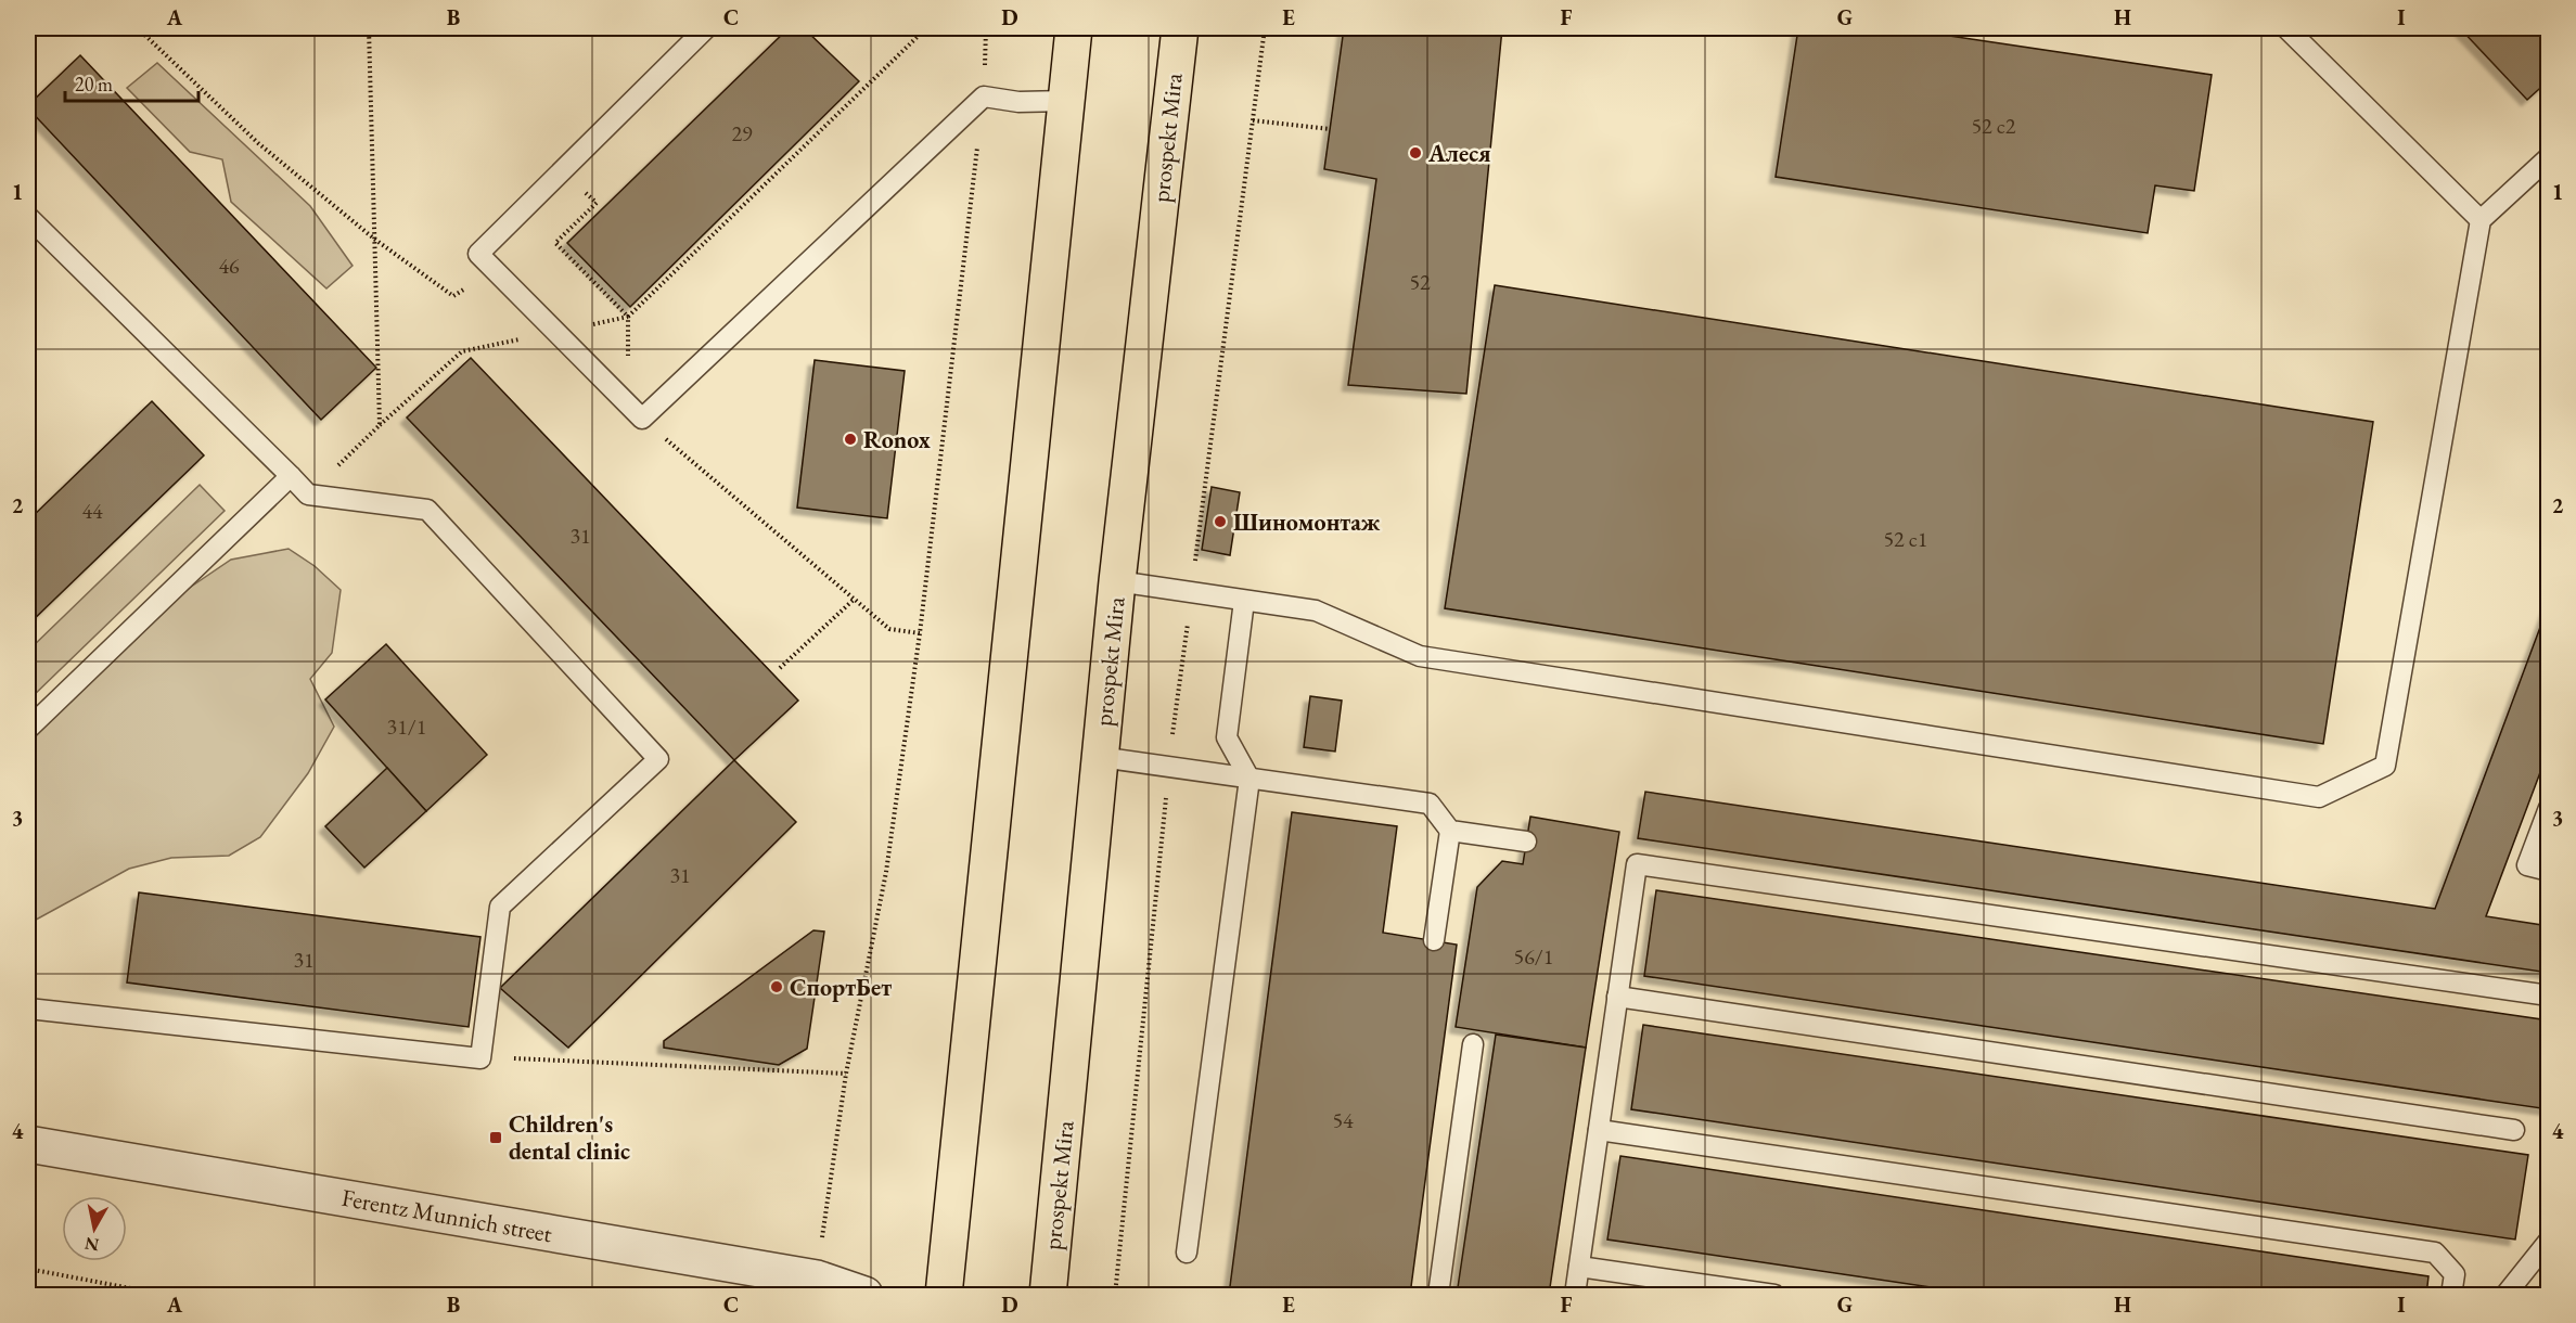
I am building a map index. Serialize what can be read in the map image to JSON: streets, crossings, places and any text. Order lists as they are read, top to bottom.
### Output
{
  "streets": {
    "main road": ["prospekt Mira"],
    "street": ["Ferentz Munnich street"]
  },
  "places": {
    "other": [
      "Алеся",
      "Ronox",
      "Шиномонтаж",
      "СпортБет"
    ],
    "transit": ["Children's dental clinic"]
  },
  "house_numbers": [
    "52 с2",
    "29",
    "46",
    "52",
    "44",
    "31",
    "52 с1",
    "31/1",
    "31",
    "56/1",
    "31",
    "54"
  ],
  "scale_bar": "20 m",
  "north": "bottom",
  "grid": {
    "columns": [
      "A",
      "B",
      "C",
      "D",
      "E",
      "F",
      "G",
      "H",
      "I"
    ],
    "rows": [
      "1",
      "2",
      "3",
      "4"
    ]
  }
}
